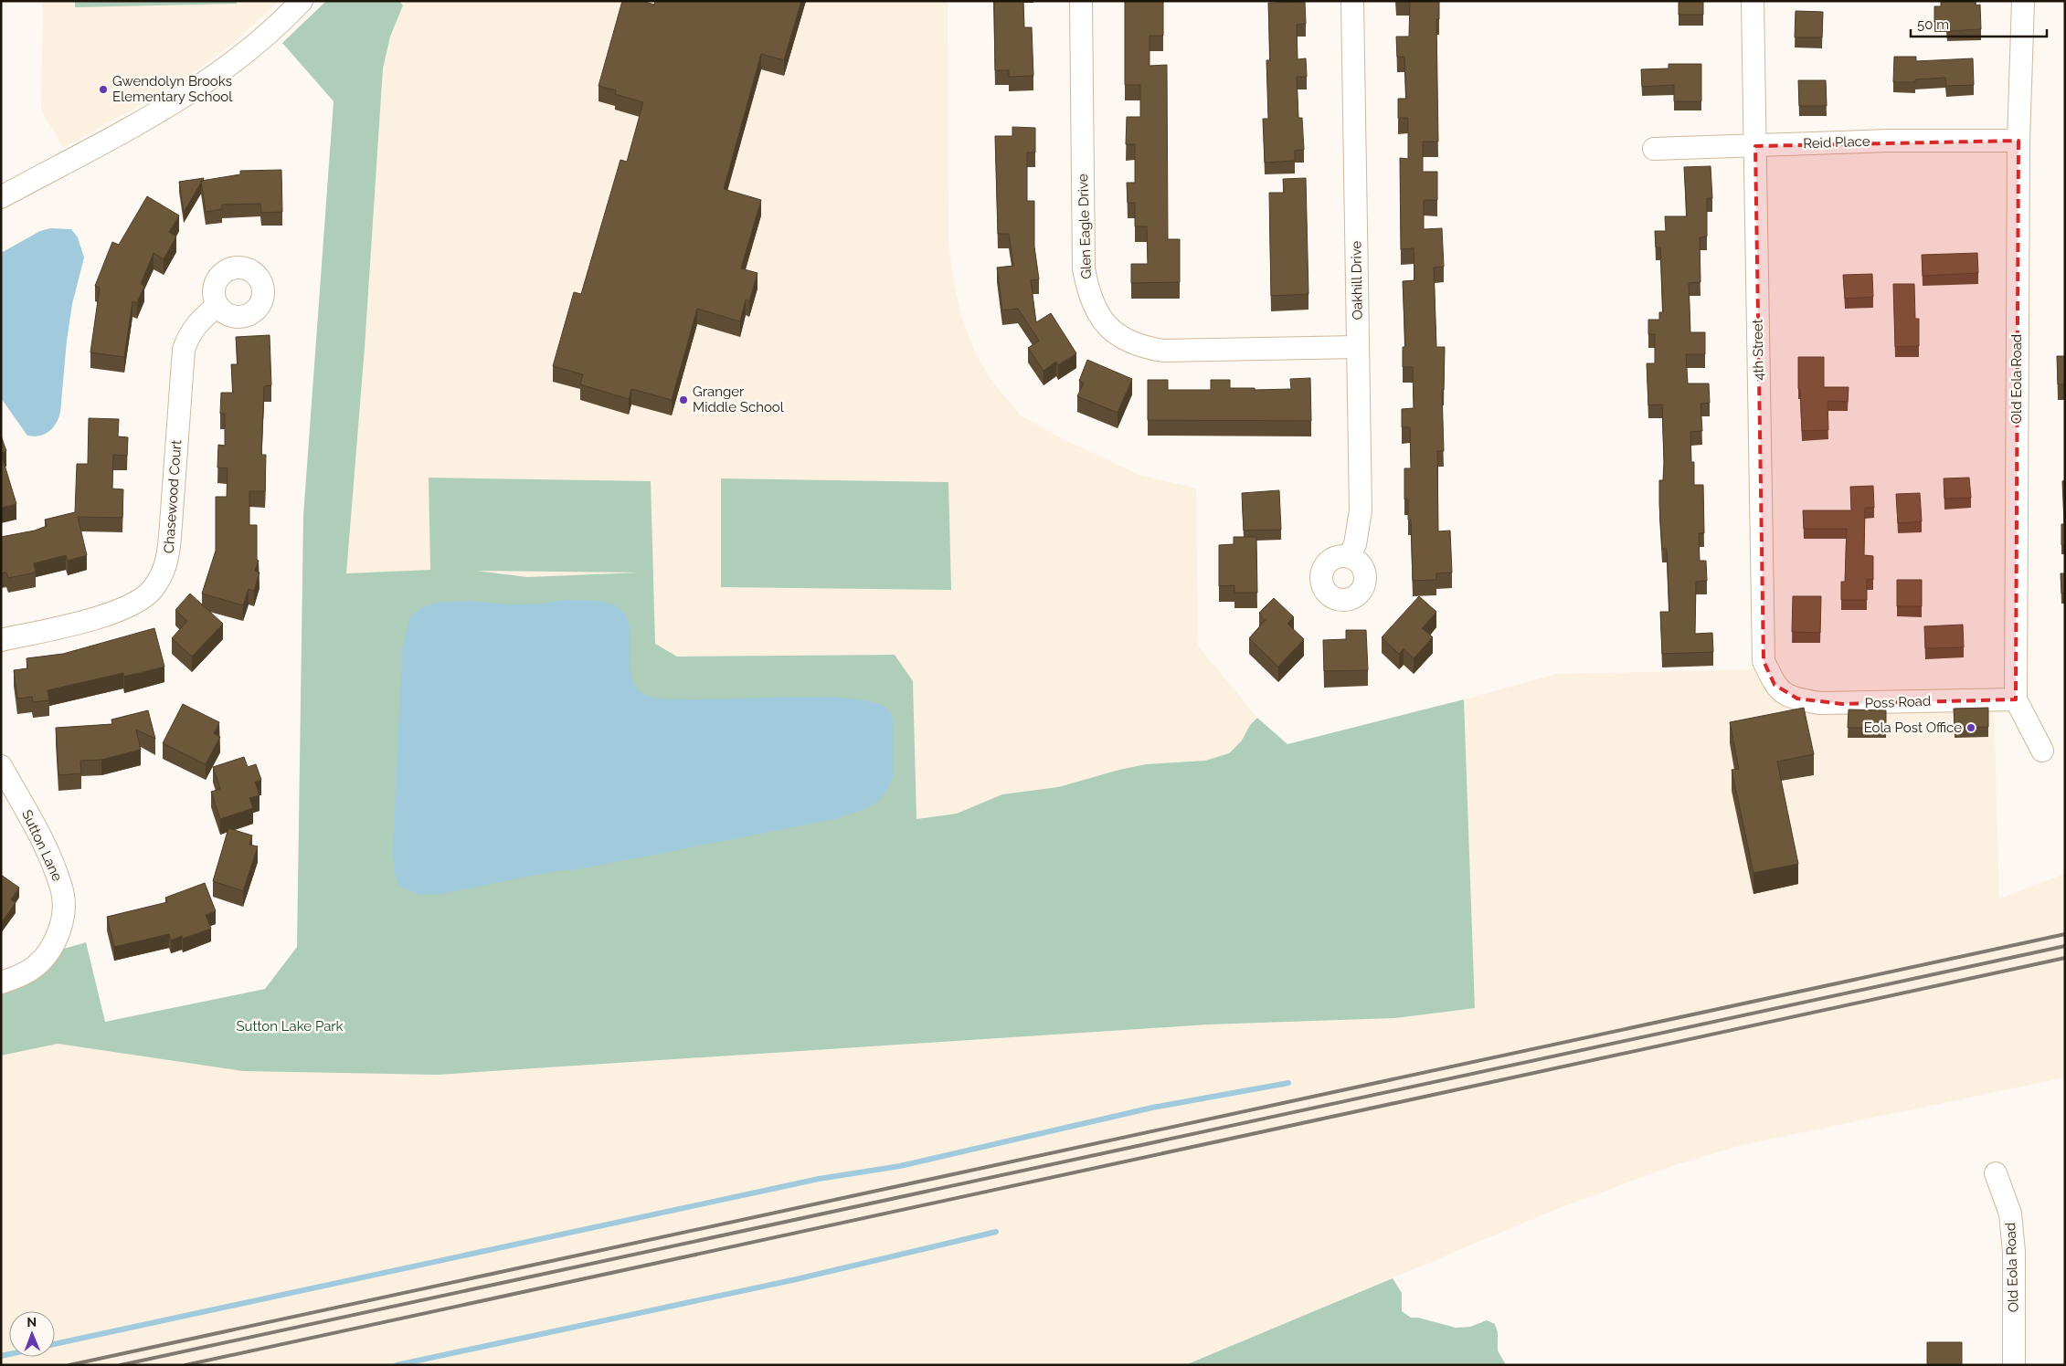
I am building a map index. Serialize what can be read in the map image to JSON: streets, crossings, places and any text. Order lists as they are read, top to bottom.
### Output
{
  "streets": {
    "street": [
      "Reid Place",
      "Glen Eagle Drive",
      "Oakhill Drive",
      "4th Street",
      "Old Eola Road",
      "Chasewood Court",
      "Poss Road",
      "Sutton Lane"
    ]
  },
  "crossings": [
    ["Reid Place", "4th Street"],
    ["Reid Place", "Old Eola Road"],
    ["Glen Eagle Drive", "Oakhill Drive"],
    ["4th Street", "Poss Road"],
    ["Old Eola Road", "Poss Road"]
  ],
  "parks": ["Sutton Lake Park"],
  "places": ["Gwendolyn Brooks Elementary School", "Granger Middle School", "Eola Post Office"],
  "scale_bar": "50 m",
  "north": "top"
}
